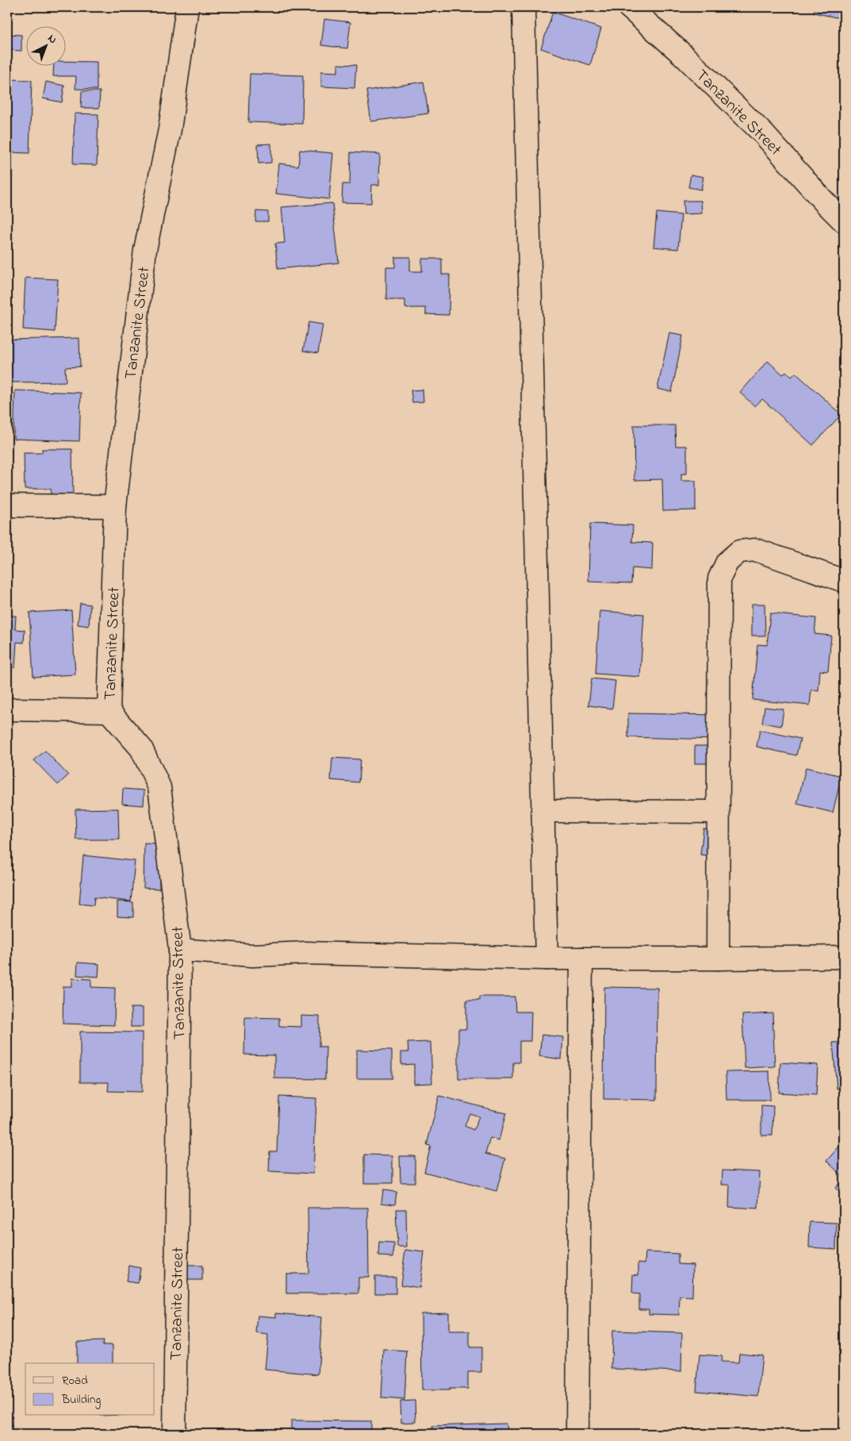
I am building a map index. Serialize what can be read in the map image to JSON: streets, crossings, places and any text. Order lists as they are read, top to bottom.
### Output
{
  "streets": {
    "street": ["Tanzanite Street"]
  },
  "legend": ["Road", "Building"],
  "north": "top right"
}
